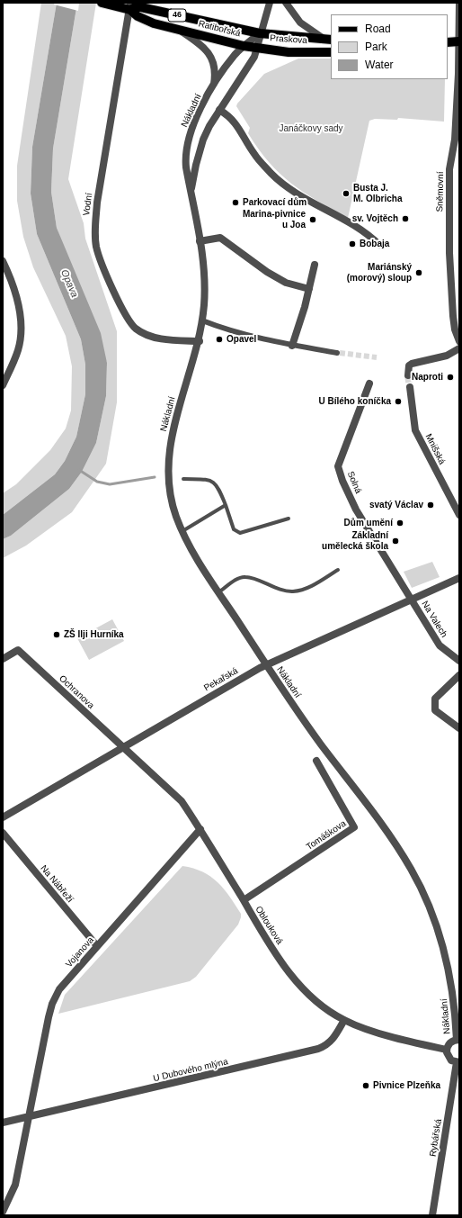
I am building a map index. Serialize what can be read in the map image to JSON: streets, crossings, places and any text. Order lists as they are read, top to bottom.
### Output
{
  "streets": {
    "main road": ["46", "Ratibořská", "Praskova"],
    "street": [
      "Nákladní",
      "Sněmovní",
      "Vodní",
      "Mnišská",
      "Solná",
      "Na Valech",
      "Pekařská",
      "Ochranova",
      "Tomáškova",
      "Na Nábřeží",
      "Oblouková",
      "Vojanova",
      "U Dubového mlýna",
      "Rybářská"
    ]
  },
  "crossings": [
    ["Ratibořská", "Praskova"],
    ["Ratibořská", "Nákladní"],
    ["Ratibořská", "Vodní"],
    ["Praskova", "Nákladní"],
    ["Nákladní", "Vodní"],
    ["Nákladní", "Pekařská"],
    ["Solná", "Na Valech"],
    ["Solná", "Pekařská"],
    ["Na Valech", "Pekařská"],
    ["Pekařská", "Ochranova"],
    ["Pekařská", "Oblouková"],
    ["Ochranova", "Oblouková"],
    ["Tomáškova", "Oblouková"],
    ["Na Nábřeží", "Vojanova"],
    ["Oblouková", "Vojanova"],
    ["Oblouková", "U Dubového mlýna"],
    ["Vojanova", "U Dubového mlýna"]
  ],
  "water": ["Opava"],
  "parks": ["Janáčkovy sady"],
  "places": [
    "Busta J. M. Olbricha",
    "Parkovací dům",
    "sv. Vojtěch",
    "Marina-pivnice u Joa",
    "Bobaja",
    "Mariánský (morový) sloup",
    "Opavel",
    "Naproti",
    "U Bílého koníčka",
    "svatý Václav",
    "Dům umění",
    "Základní umělecká škola",
    "ZŠ Ilji Hurníka",
    "Pivnice Plzeňka"
  ],
  "legend": ["Road", "Park", "Water"]
}
